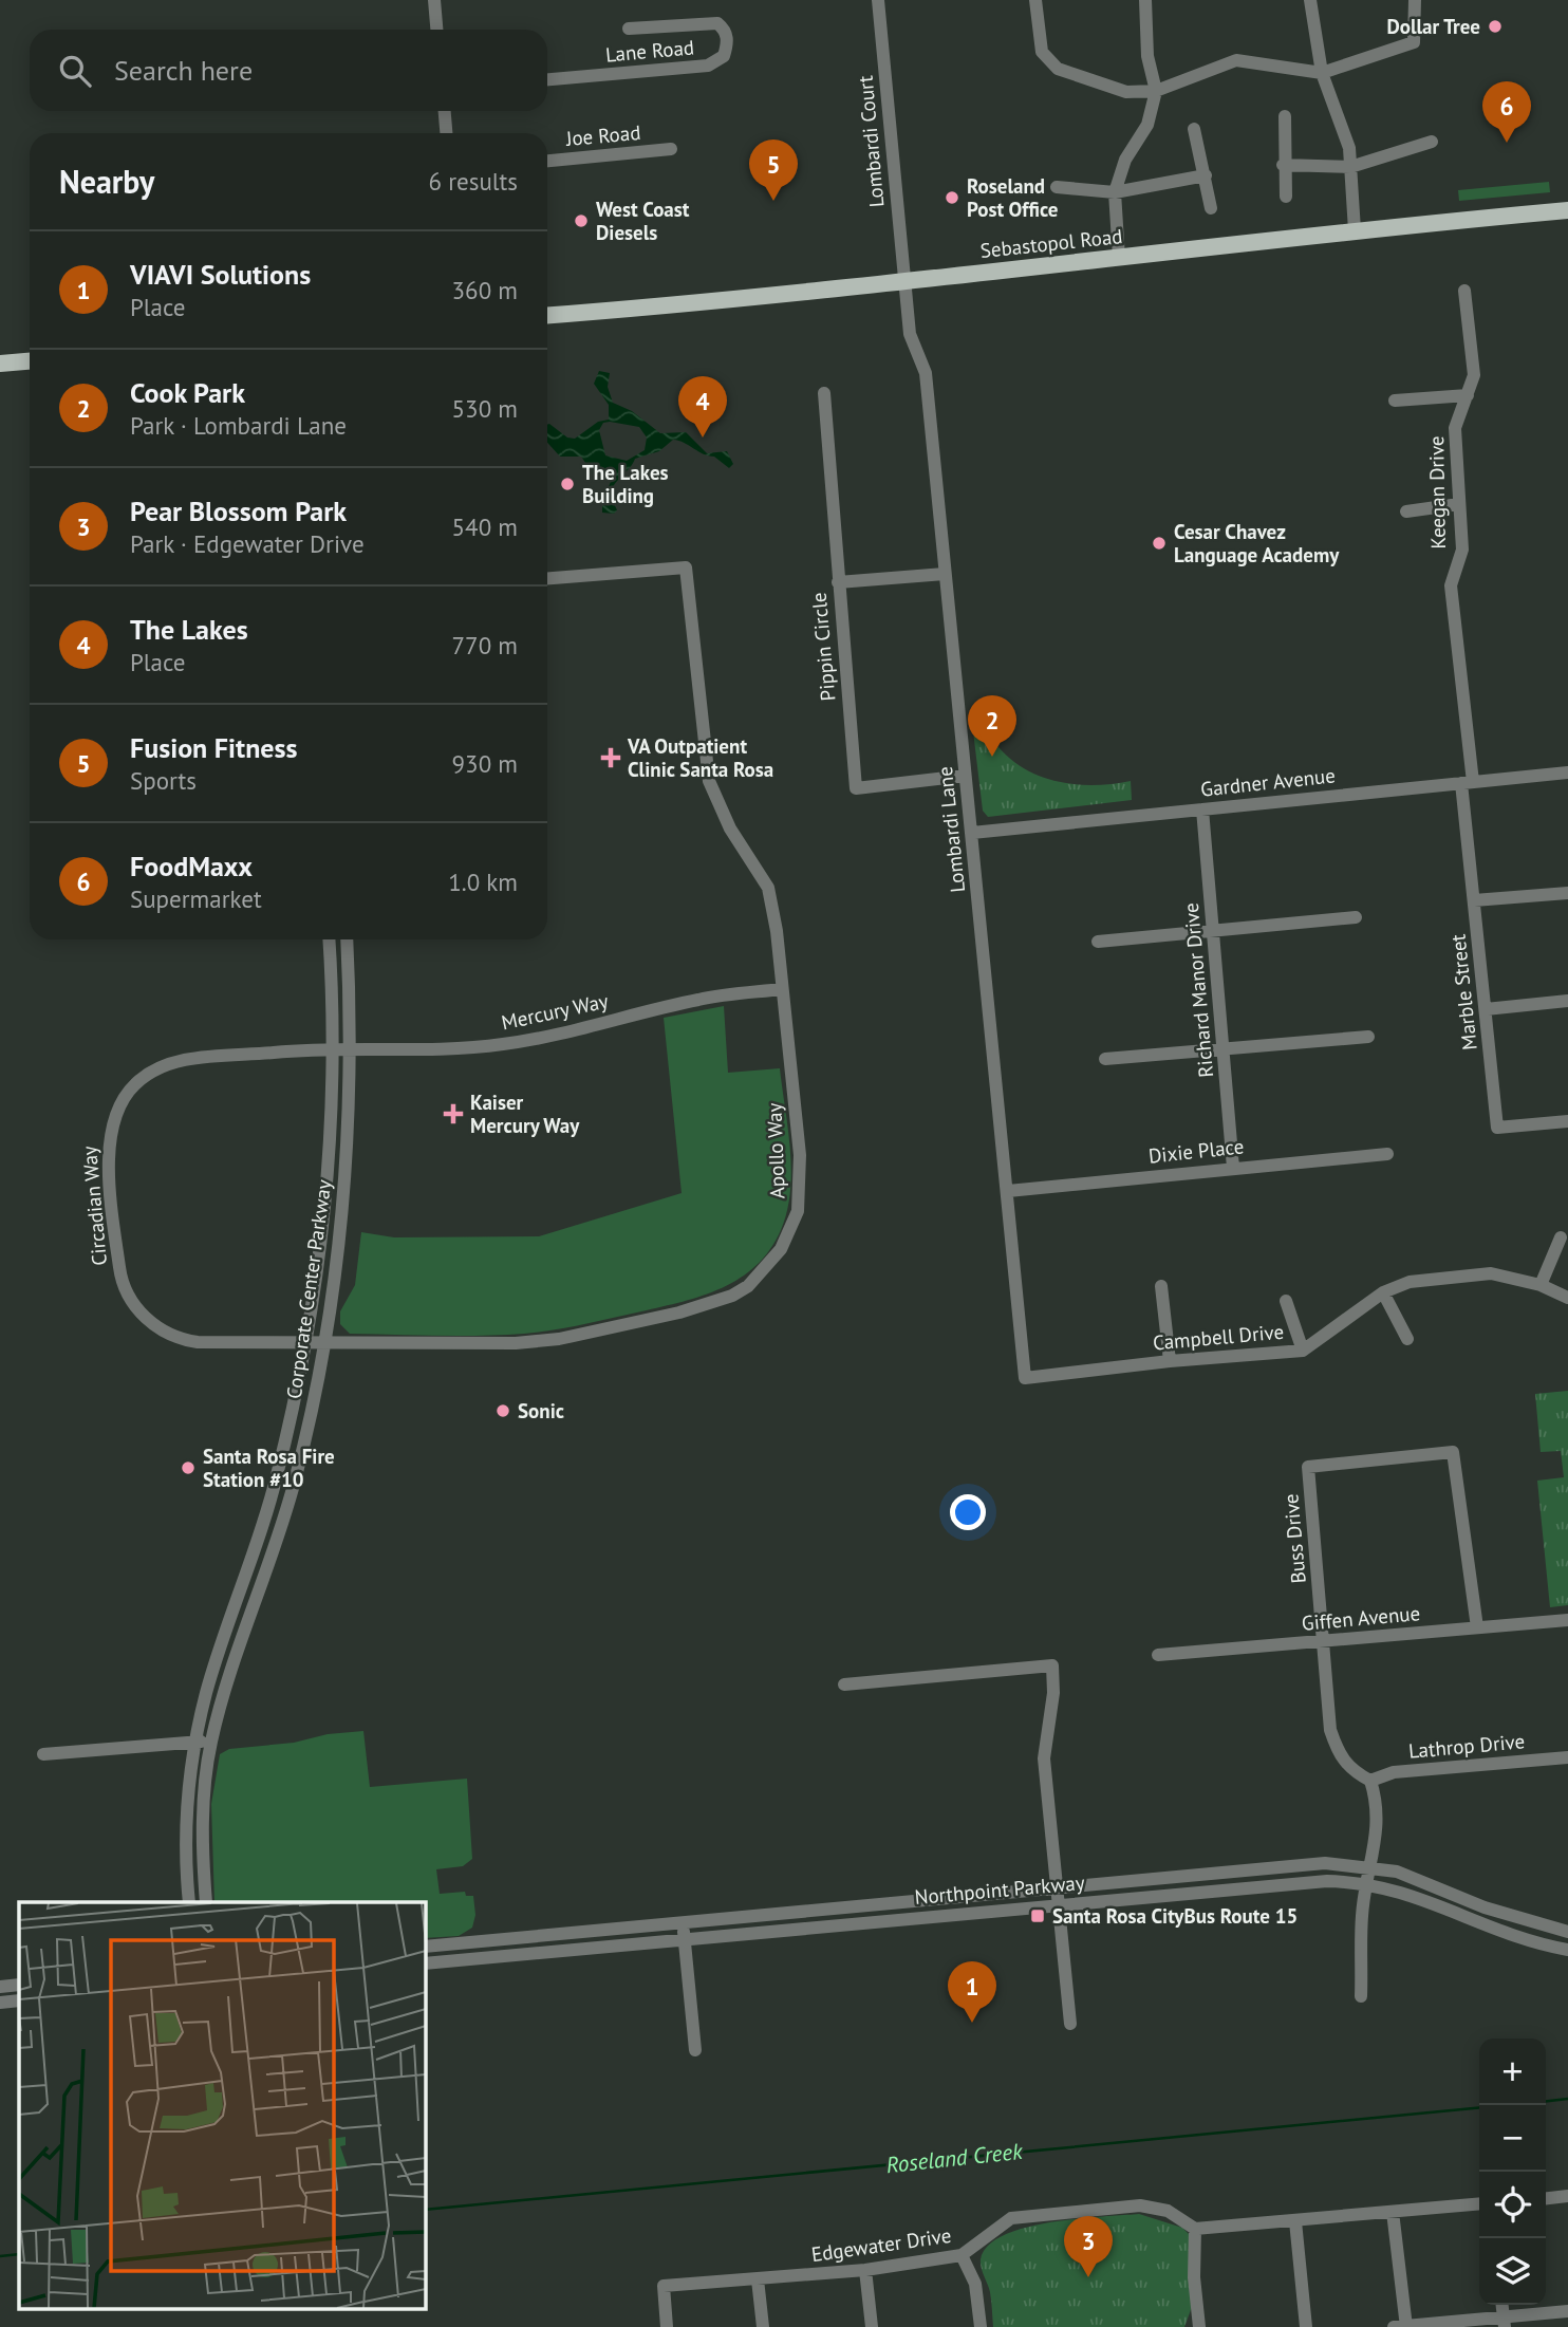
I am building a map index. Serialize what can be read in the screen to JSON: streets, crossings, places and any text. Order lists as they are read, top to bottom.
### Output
{
  "streets": {
    "main road": ["Sebastopol Road"],
    "street": [
      "Lane Road",
      "Joe Road",
      "Lombardi Court",
      "Keegan Drive",
      "Pippin Circle",
      "Gardner Avenue",
      "Lombardi Lane",
      "Richard Manor Drive",
      "Marble Street",
      "Mercury Way",
      "Apollo Way",
      "Dixie Place",
      "Circadian Way",
      "Corporate Center Parkway",
      "Campbell Drive",
      "Buss Drive",
      "Giffen Avenue",
      "Lathrop Drive",
      "Northpoint Parkway",
      "Edgewater Drive"
    ]
  },
  "crossings": [
    ["Lombardi Court", "Sebastopol Road"],
    ["Lombardi Court", "Lombardi Lane"],
    ["Sebastopol Road", "Lombardi Lane"],
    ["Keegan Drive", "Gardner Avenue"],
    ["Keegan Drive", "Marble Street"],
    ["Pippin Circle", "Lombardi Lane"],
    ["Gardner Avenue", "Lombardi Lane"],
    ["Gardner Avenue", "Richard Manor Drive"],
    ["Gardner Avenue", "Marble Street"],
    ["Lombardi Lane", "Dixie Place"],
    ["Lombardi Lane", "Campbell Drive"],
    ["Richard Manor Drive", "Dixie Place"],
    ["Mercury Way", "Apollo Way"],
    ["Mercury Way", "Circadian Way"],
    ["Mercury Way", "Corporate Center Parkway"],
    ["Apollo Way", "Circadian Way"],
    ["Apollo Way", "Corporate Center Parkway"],
    ["Circadian Way", "Corporate Center Parkway"],
    ["Buss Drive", "Giffen Avenue"],
    ["Buss Drive", "Lathrop Drive"]
  ],
  "water": ["Roseland Creek"],
  "places": {
    "other": [
      "Dollar Tree",
      "Roseland Post Office",
      "West Coast Diesels",
      "The Lakes Building",
      "Cesar Chavez Language Academy",
      "Sonic",
      "Santa Rosa Fire Station #10"
    ],
    "health": ["VA Outpatient Clinic Santa Rosa", "Kaiser Mercury Way"],
    "transit": ["Santa Rosa CityBus Route 15"]
  },
  "page": {
    "search": "Search here",
    "pins": [
      "6",
      "5",
      "4",
      "2",
      "1",
      "3"
    ],
    "heading": ["Nearby", "6 results"],
    "list": [
      {
        "mark": "1",
        "name": "VIAVI Solutions",
        "note": "Place",
        "value": "360 m"
      },
      {
        "mark": "2",
        "name": "Cook Park",
        "note": "Park · Lombardi Lane",
        "value": "530 m"
      },
      {
        "mark": "3",
        "name": "Pear Blossom Park",
        "note": "Park · Edgewater Drive",
        "value": "540 m"
      },
      {
        "mark": "4",
        "name": "The Lakes",
        "note": "Place",
        "value": "770 m"
      },
      {
        "mark": "5",
        "name": "Fusion Fitness",
        "note": "Sports",
        "value": "930 m"
      },
      {
        "mark": "6",
        "name": "FoodMaxx",
        "note": "Supermarket",
        "value": "1.0 km"
      }
    ],
    "map_buttons": ["+", "−"]
  }
}
